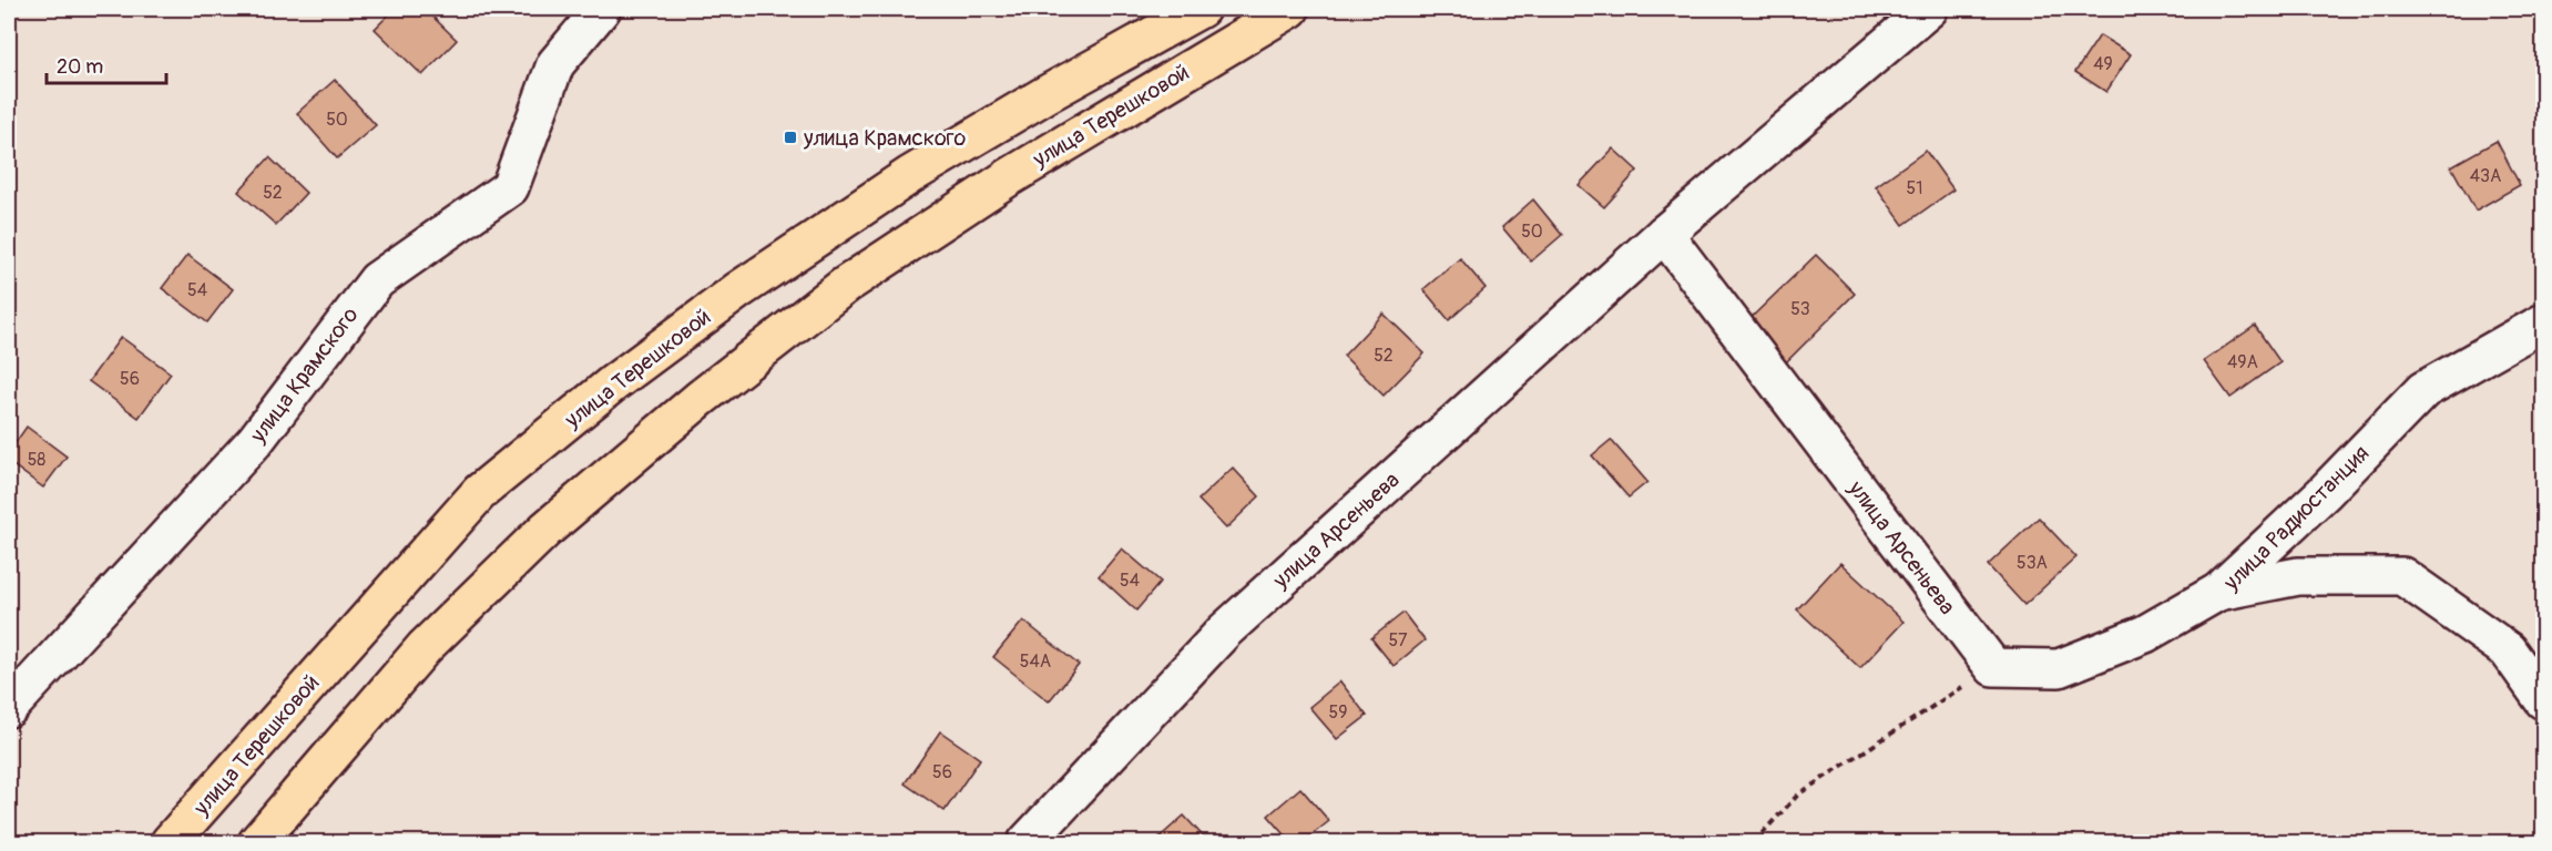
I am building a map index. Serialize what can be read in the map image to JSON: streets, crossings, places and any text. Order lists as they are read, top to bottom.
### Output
{
  "streets": {
    "main road": ["улица Терешковой"],
    "street": ["улица Крамского", "улица Радиостанция", "улица Арсеньева"]
  },
  "places": {
    "transit": ["улица Крамского"]
  },
  "house_numbers": [
    "49",
    "50",
    "43А",
    "51",
    "52",
    "50",
    "54",
    "53",
    "52",
    "49А",
    "56",
    "58",
    "53А",
    "54",
    "57",
    "54А",
    "59",
    "56"
  ],
  "scale_bar": "20 m"
}
